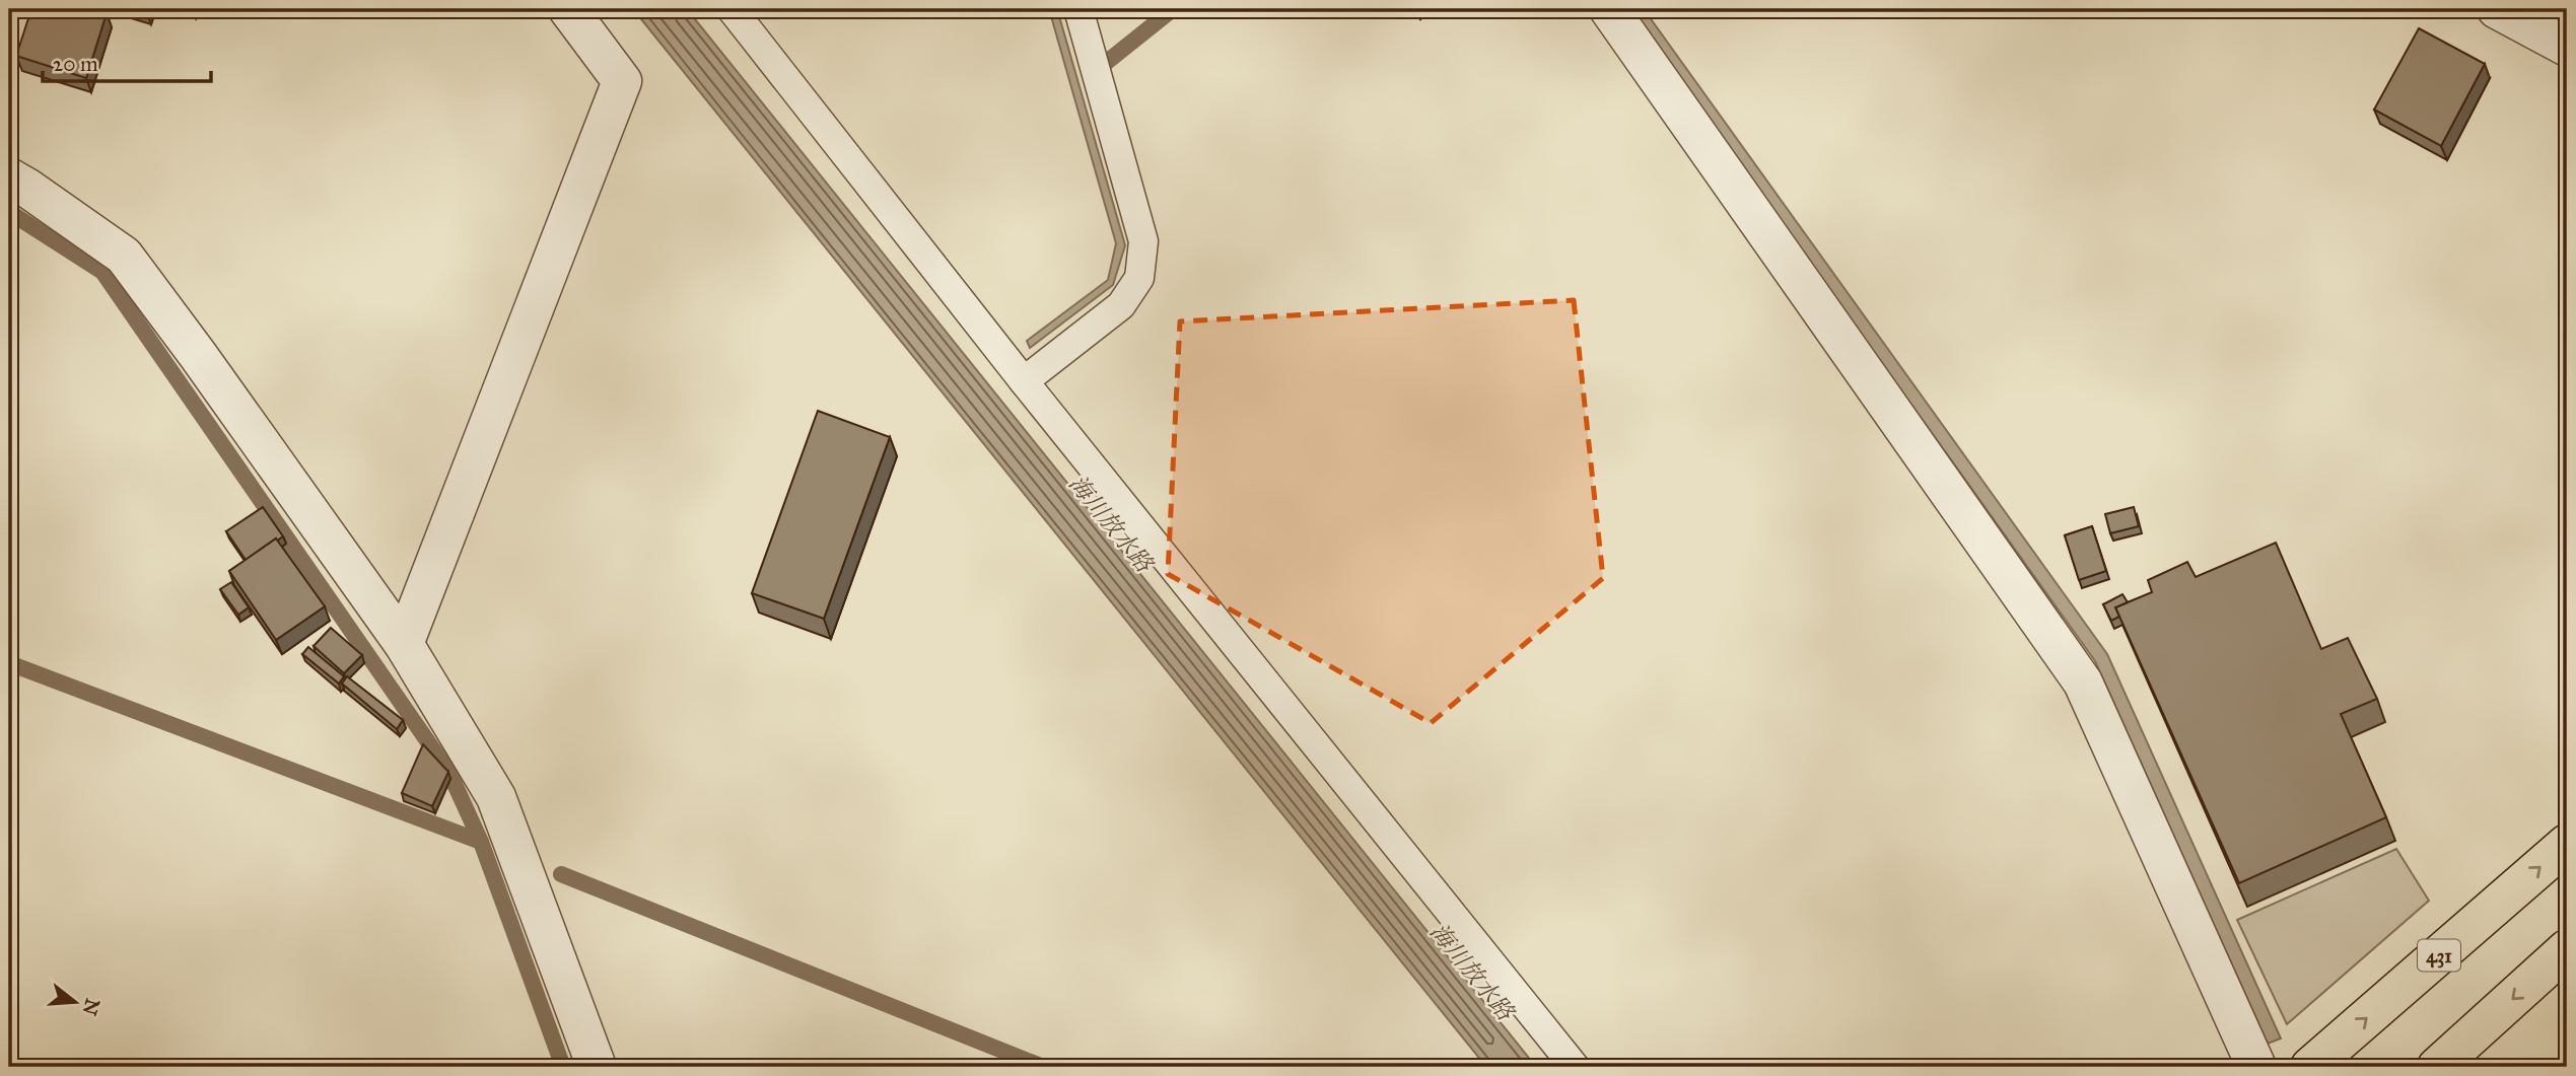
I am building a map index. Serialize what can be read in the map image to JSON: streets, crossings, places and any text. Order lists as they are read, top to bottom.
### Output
{
  "streets": {
    "highway": ["431"]
  },
  "water": ["海川放水路"],
  "scale_bar": "20 m",
  "north": "right"
}
